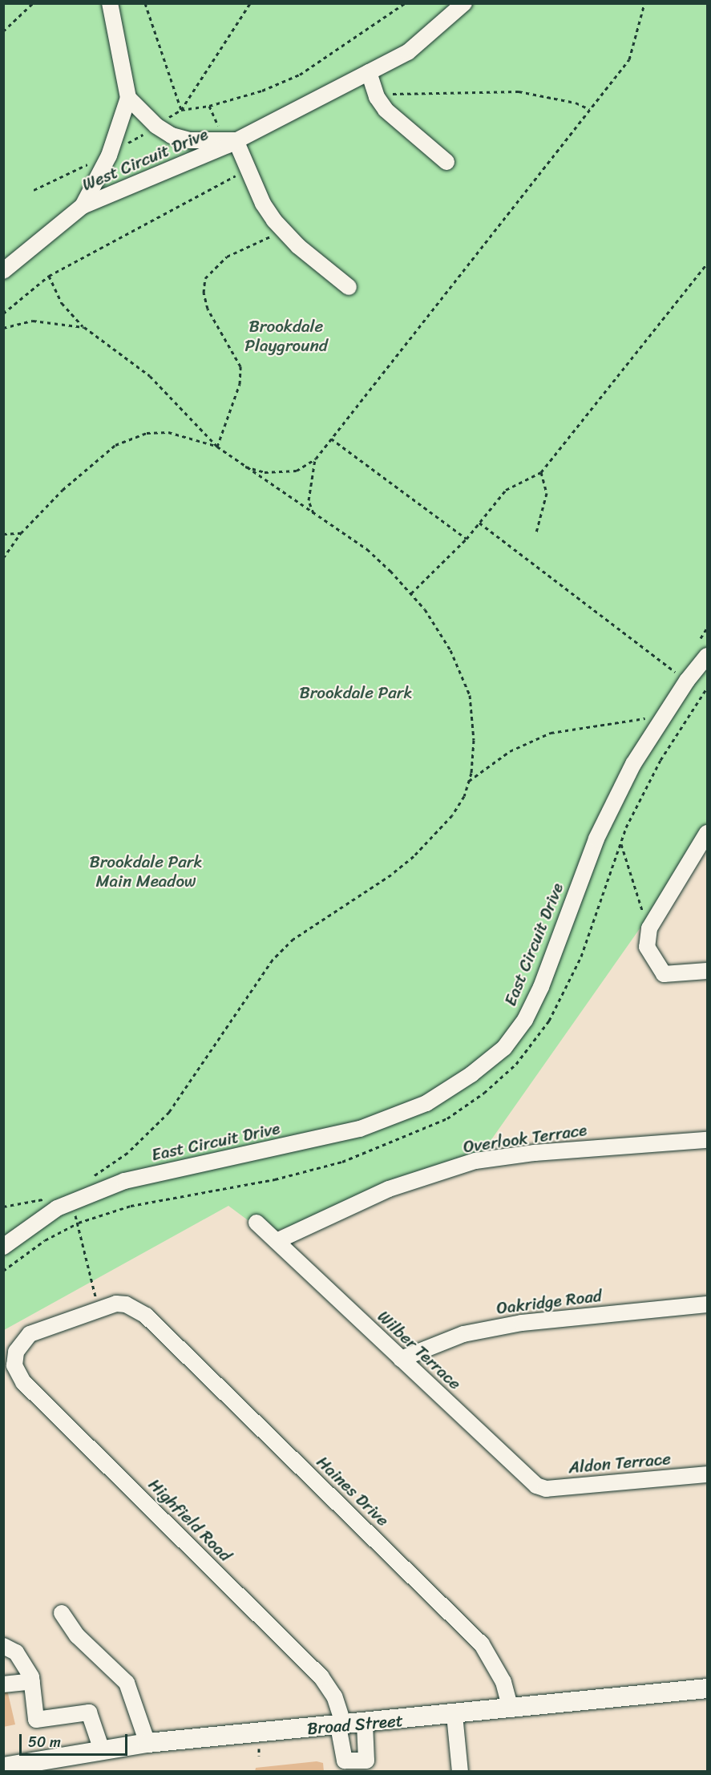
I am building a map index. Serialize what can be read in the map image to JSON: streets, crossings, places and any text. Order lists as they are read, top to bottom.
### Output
{
  "streets": {
    "main road": ["Broad Street"],
    "street": [
      "West Circuit Drive",
      "East Circuit Drive",
      "Overlook Terrace",
      "Oakridge Road",
      "Wilber Terrace",
      "Aldon Terrace",
      "Haines Drive",
      "Highfield Road"
    ]
  },
  "crossings": [
    ["Overlook Terrace", "Wilber Terrace"],
    ["Oakridge Road", "Wilber Terrace"],
    ["Wilber Terrace", "Aldon Terrace"],
    ["Haines Drive", "Highfield Road"],
    ["Haines Drive", "Broad Street"],
    ["Highfield Road", "Broad Street"]
  ],
  "parks": ["Brookdale Playground", "Brookdale Park", "Brookdale Park Main Meadow"],
  "scale_bar": "50 m"
}
